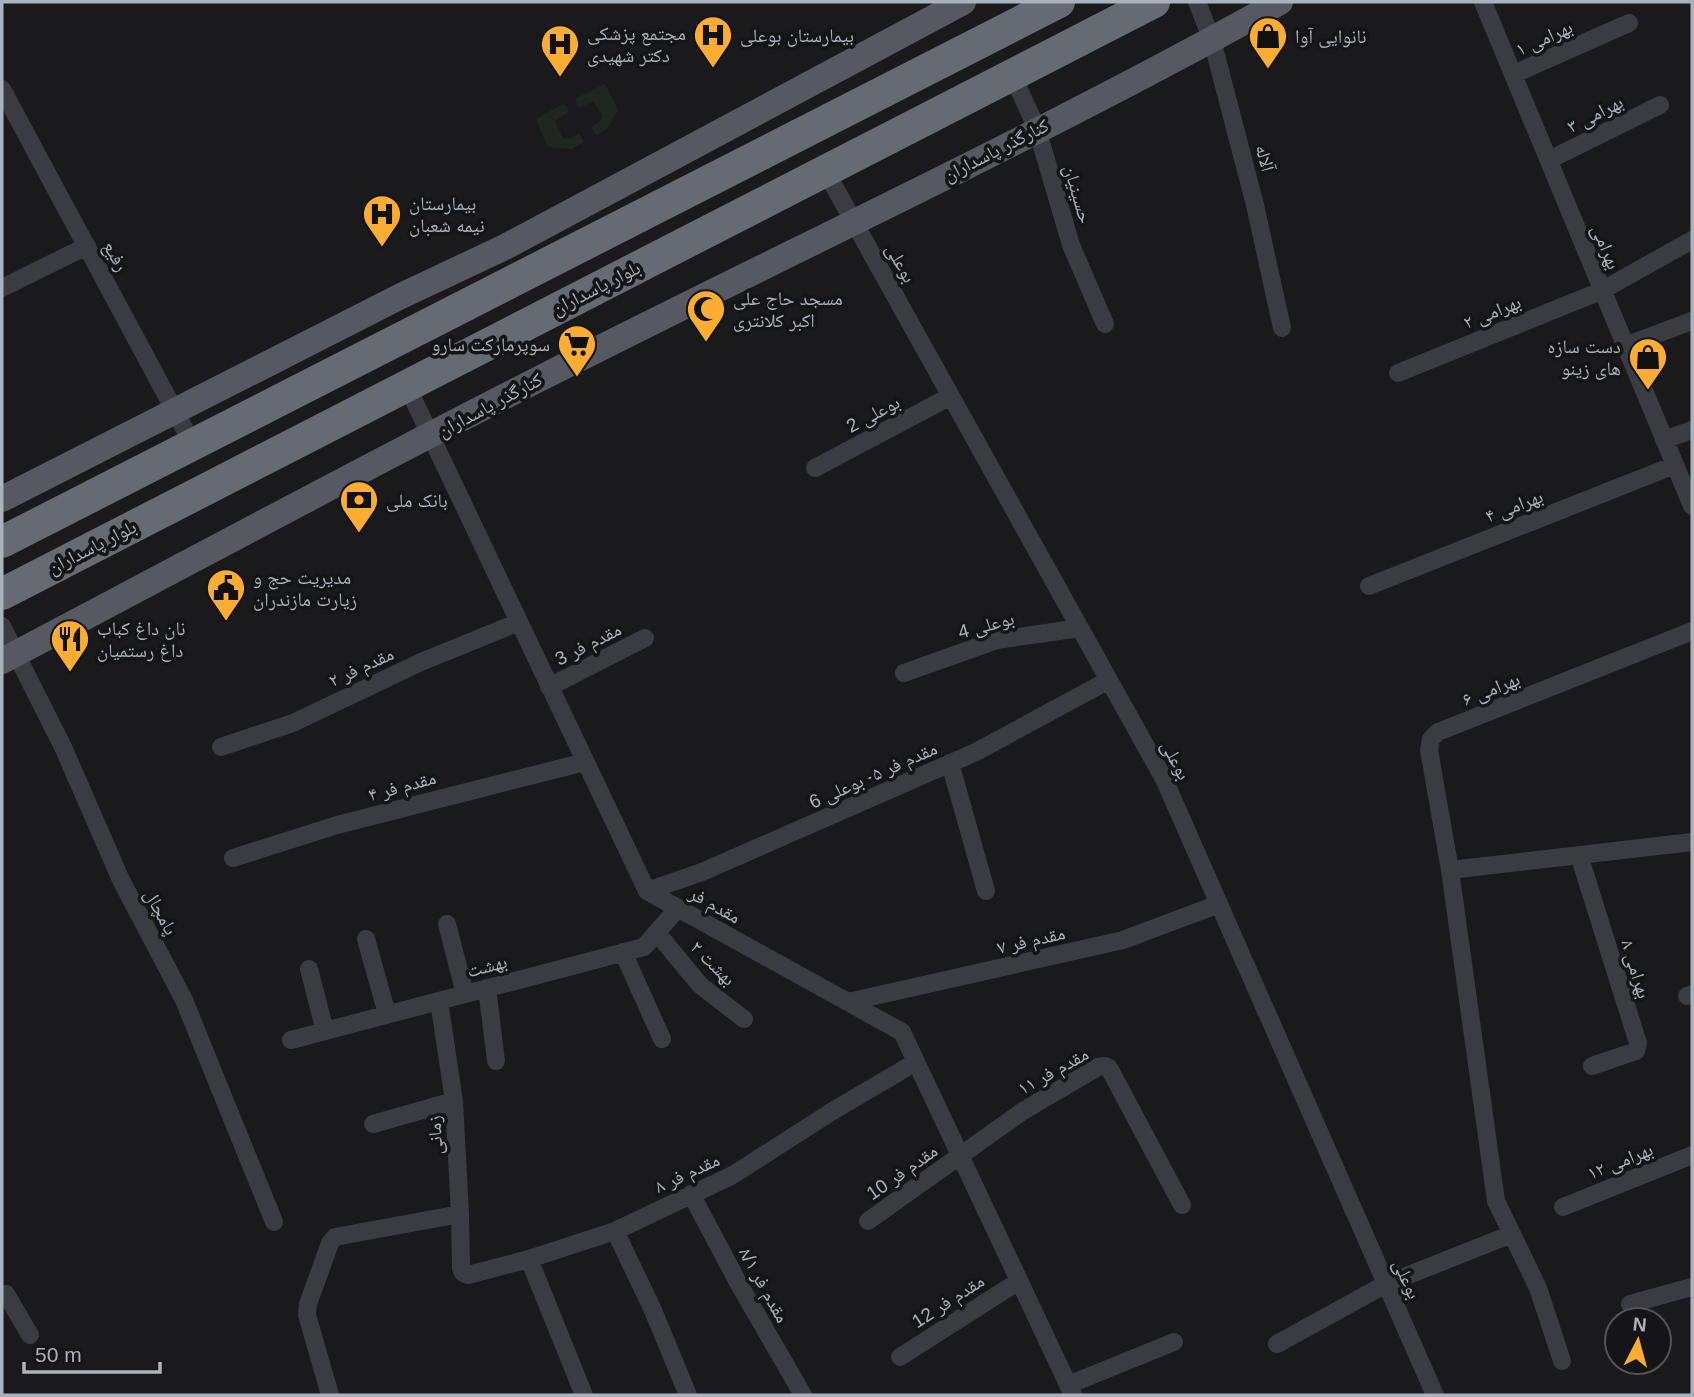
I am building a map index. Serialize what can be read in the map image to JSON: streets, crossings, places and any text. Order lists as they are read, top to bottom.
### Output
{
  "streets": {
    "highway": ["بلوار پاسداران"],
    "main road": ["کنارگذر پاسداران"],
    "street": [
      "بهرامی ۱",
      "بهرامی ۳",
      "آلاله",
      "حسینیان",
      "بهرامی",
      "رفیع",
      "بوعلی",
      "بهرامی ۲",
      "بوعلی 2",
      "بهرامی ۴",
      "بوعلی 4",
      "مقدم فر 3",
      "مقدم فر ۲",
      "بهرامی ۶",
      "مقدم فر ۵- بوعلی 6",
      "مقدم فر ۴",
      "مقدم فر",
      "پامچال",
      "مقدم فر ۷",
      "بهشت ۲",
      "بهشت",
      "بهرامی ۸",
      "مقدم فر ۱۱",
      "زمانی",
      "بهرامی ۱۲",
      "مقدم فر 10",
      "مقدم فر ۸",
      "مقدم فر ۸/۱",
      "مقدم فر 12"
    ]
  },
  "crossings": [
    ["بهرامی ۱", "بهرامی"],
    ["بهرامی ۳", "بهرامی"],
    ["کنارگذر پاسداران", "آلاله"],
    ["کنارگذر پاسداران", "حسینیان"],
    ["کنارگذر پاسداران", "بوعلی"],
    ["کنارگذر پاسداران", "پامچال"],
    ["حسینیان", "بلوار پاسداران"],
    ["بهرامی", "بهرامی ۲"],
    ["بهرامی", "بهرامی ۴"],
    ["بوعلی", "بلوار پاسداران"],
    ["بوعلی", "بوعلی 2"],
    ["بوعلی", "بوعلی 4"],
    ["بوعلی", "مقدم فر ۵- بوعلی 6"],
    ["بوعلی", "مقدم فر ۷"],
    ["مقدم فر ۵- بوعلی 6", "مقدم فر"],
    ["مقدم فر", "مقدم فر ۷"],
    ["مقدم فر", "بهشت"],
    ["مقدم فر", "مقدم فر ۱۱"],
    ["مقدم فر", "مقدم فر 10"],
    ["مقدم فر", "مقدم فر ۸"],
    ["مقدم فر", "مقدم فر 12"],
    ["بهشت ۲", "بهشت"],
    ["بهشت", "زمانی"],
    ["مقدم فر ۱۱", "مقدم فر 10"],
    ["زمانی", "مقدم فر ۸"],
    ["مقدم فر ۸", "مقدم فر ۸/۱"]
  ],
  "places": {
    "hospital": ["بیمارستان بوعلی", "مجتمع پزشکی دکتر شهیدی", "بیمارستان نیمه شعبان"],
    "shop": ["نانوایی آوا", "دست سازه های زینو"],
    "mosque": ["مسجد حاج علی اکبر کلانتری"],
    "supermarket": ["سوپرمارکت سارو"],
    "bank": ["بانک ملی"],
    "public building": ["مدیریت حج و زیارت مازندران"],
    "restaurant": ["نان داغ کباب داغ رستمیان"]
  },
  "scale_bar": "50 m",
  "north": "top"
}
